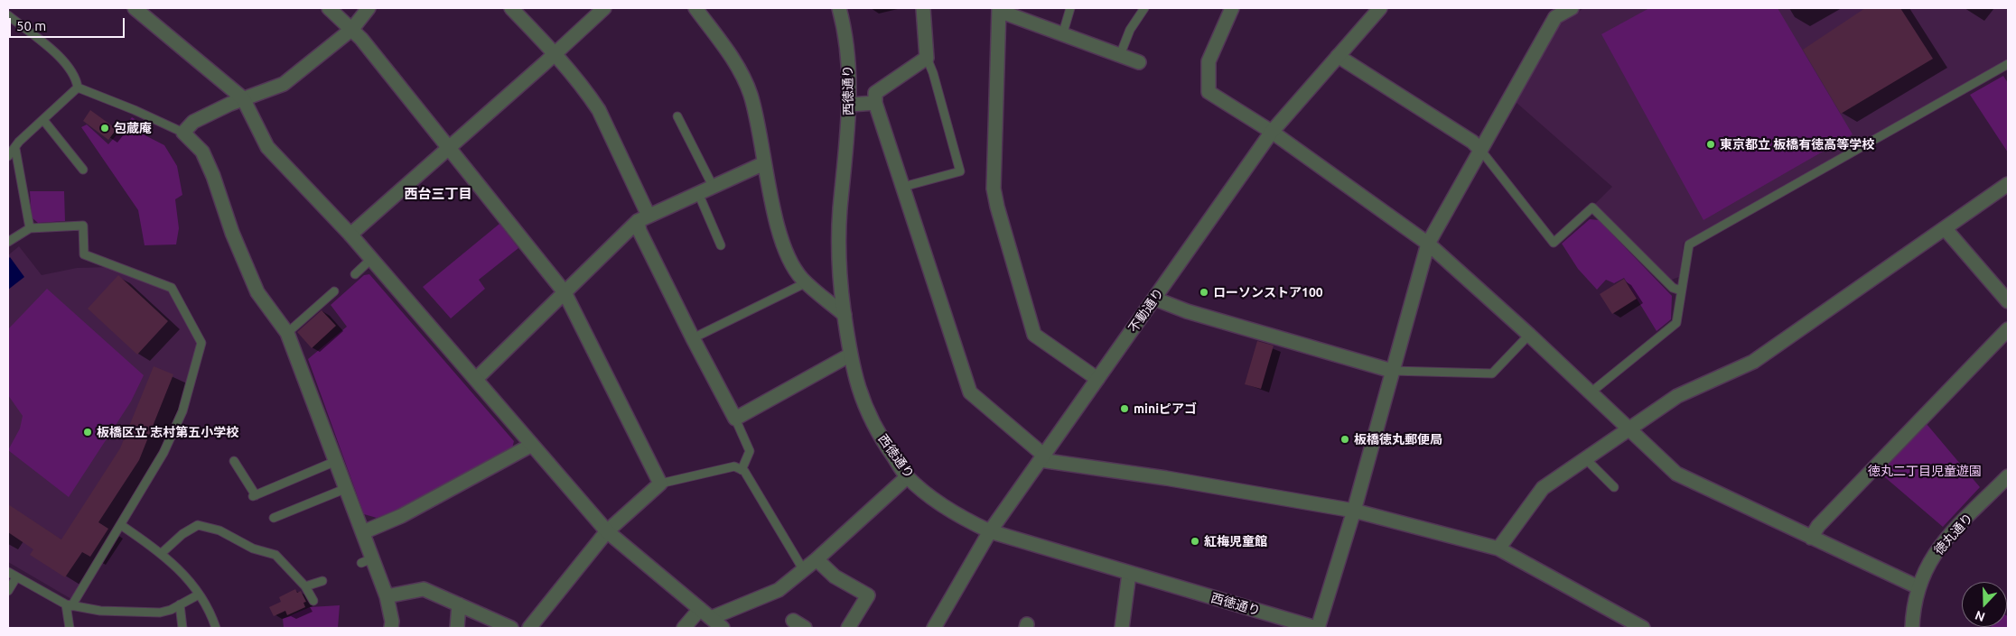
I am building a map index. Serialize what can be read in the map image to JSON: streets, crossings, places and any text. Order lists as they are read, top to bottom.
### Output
{
  "streets": {
    "street": ["西徳通り", "不動通り", "徳丸通り"]
  },
  "crossings": [
    ["西徳通り", "不動通り"]
  ],
  "districts": ["西台三丁目"],
  "parks": ["徳丸二丁目児童遊園"],
  "places": [
    "包蔵庵",
    "東京都立 板橋有徳高等学校",
    "ローソンストア100",
    "miniピアゴ",
    "板橋区立 志村第五小学校",
    "板橋徳丸郵便局",
    "紅梅児童館"
  ],
  "scale_bar": "50 m",
  "north": "bottom"
}
